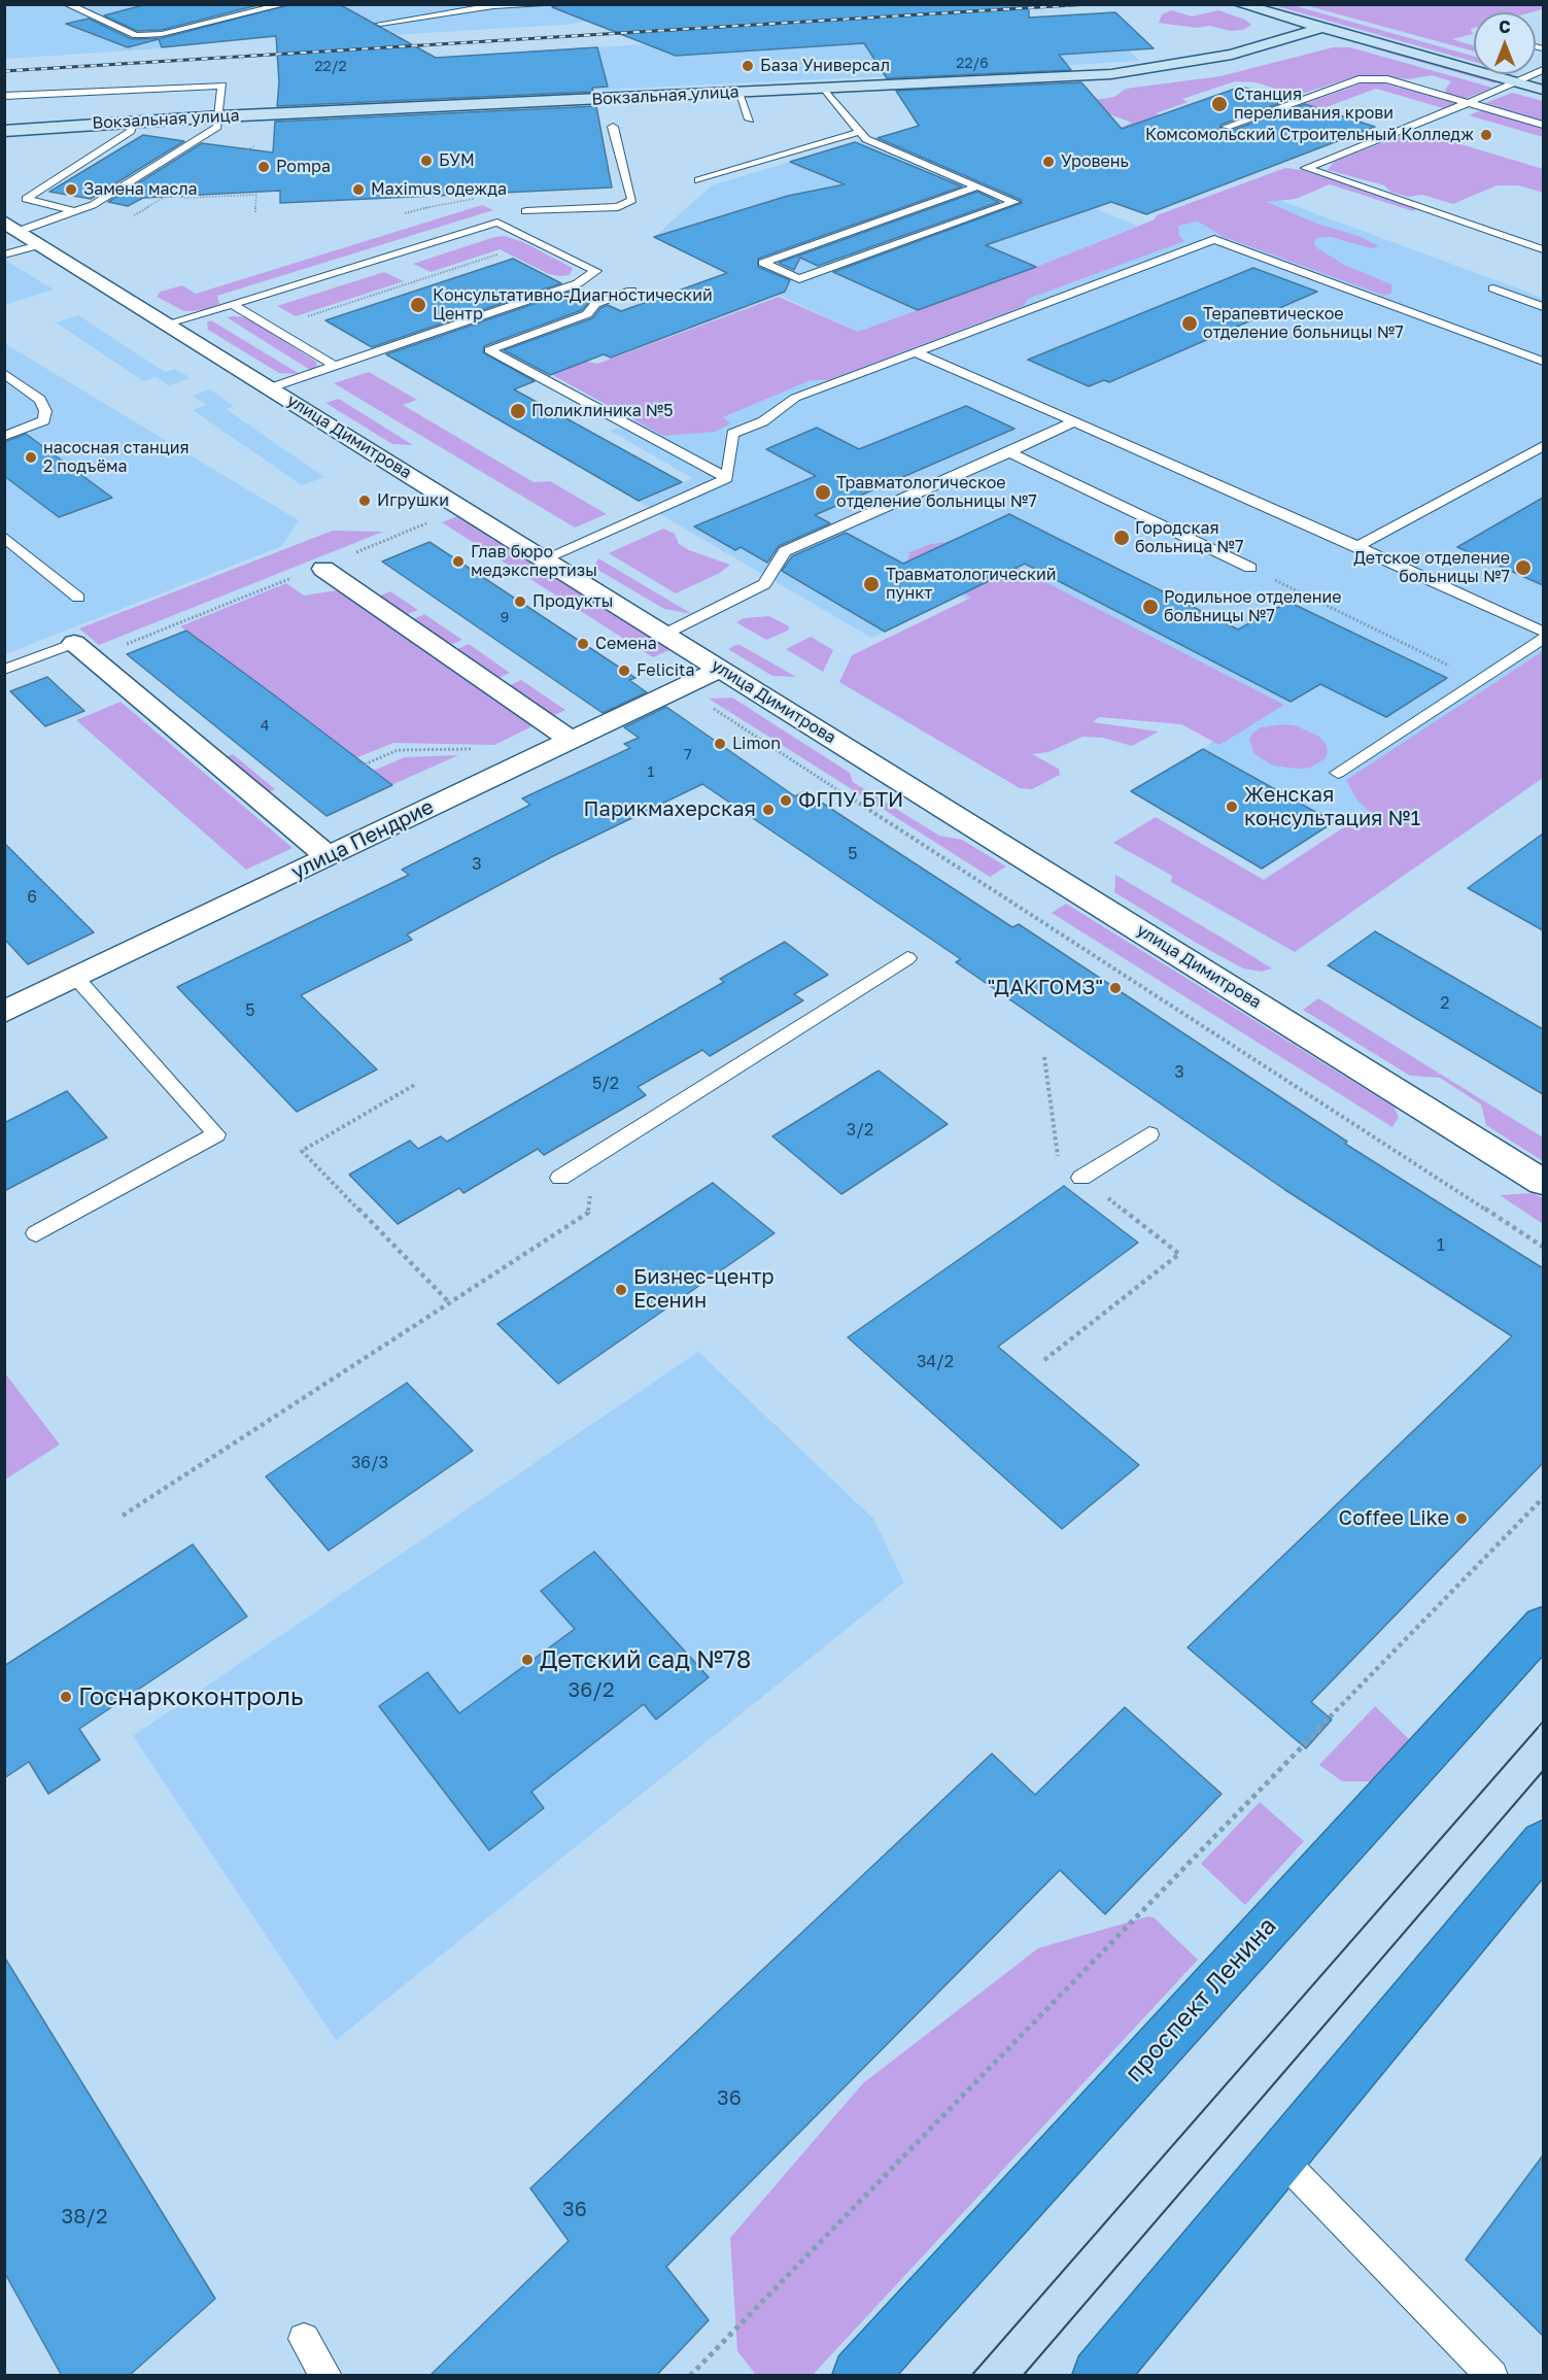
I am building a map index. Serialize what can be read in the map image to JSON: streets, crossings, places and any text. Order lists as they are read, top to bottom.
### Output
{
  "streets": {
    "highway": ["проспект Ленина"],
    "street": ["Вокзальная улица", "улица Димитрова", "улица Пендрие"]
  },
  "crossings": [
    ["улица Димитрова", "улица Пендрие"]
  ],
  "places": [
    "База Универсал",
    "Станция переливания крови",
    "Комсомольский Строительный Колледж",
    "БУМ",
    "Уровень",
    "Pompa",
    "Замена масла",
    "Maximus одежда",
    "Консультативно-Диагностический Центр",
    "Терапевтическое отделение больницы №7",
    "Поликлиника №5",
    "насосная станция 2 подъёма",
    "Травматологическое отделение больницы №7",
    "Игрушки",
    "Городская больница №7",
    "Глав бюро медэкспертизы",
    "Детское отделение больницы №7",
    "Травматологический пункт",
    "Продукты",
    "Родильное отделение больницы №7",
    "Семена",
    "Felicita",
    "Limon",
    "ФГПУ БТИ",
    "Женская консультация №1",
    "Парикмахерская",
    "\"ДАКГОМЗ\"",
    "Бизнес-центр Есенин",
    "Coffee Like",
    "Детский сад №78",
    "Госнаркоконтроль"
  ],
  "house_numbers": [
    "22/6",
    "22/2",
    "9",
    "4",
    "7",
    "1",
    "5",
    "3",
    "6",
    "2",
    "5",
    "3",
    "5/2",
    "3/2",
    "1",
    "34/2",
    "36/3",
    "36/2",
    "36",
    "36",
    "38/2"
  ],
  "north": "top"
}
